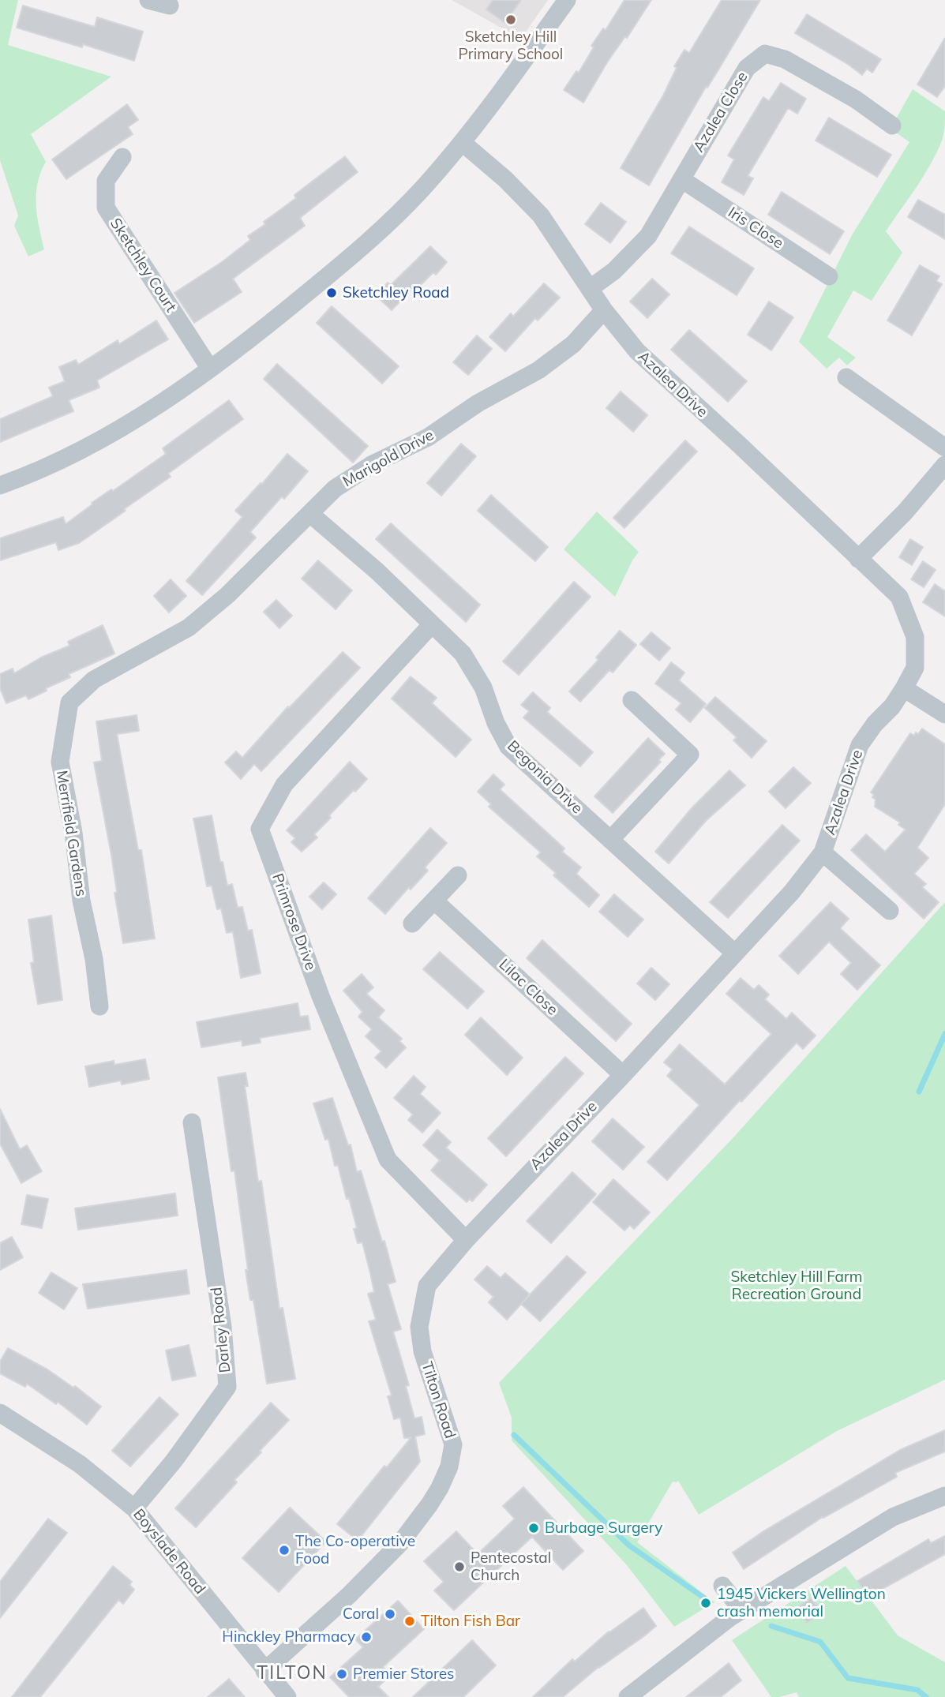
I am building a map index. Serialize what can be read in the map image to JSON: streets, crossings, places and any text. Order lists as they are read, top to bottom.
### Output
{
  "streets": {
    "street": [
      "Azalea Close",
      "Iris Close",
      "Sketchley Court",
      "Azalea Drive",
      "Marigold Drive",
      "Begonia Drive",
      "Merrifield Gardens",
      "Primrose Drive",
      "Lilac Close",
      "Darley Road",
      "Tilton Road",
      "Boyslade Road"
    ]
  },
  "crossings": [
    ["Azalea Close", "Iris Close"],
    ["Azalea Close", "Azalea Drive"],
    ["Azalea Drive", "Marigold Drive"],
    ["Azalea Drive", "Begonia Drive"],
    ["Azalea Drive", "Primrose Drive"],
    ["Azalea Drive", "Lilac Close"],
    ["Azalea Drive", "Tilton Road"],
    ["Marigold Drive", "Begonia Drive"],
    ["Marigold Drive", "Merrifield Gardens"],
    ["Begonia Drive", "Primrose Drive"],
    ["Darley Road", "Boyslade Road"],
    ["Tilton Road", "Boyslade Road"]
  ],
  "districts": ["TILTON"],
  "parks": ["Sketchley Hill Farm Recreation Ground"],
  "places": [
    "Sketchley Hill Primary School",
    "Sketchley Road",
    "Burbage Surgery",
    "The Co-operative Food",
    "Pentecostal Church",
    "1945 Vickers Wellington crash memorial",
    "Coral",
    "Tilton Fish Bar",
    "Hinckley Pharmacy",
    "Premier Stores"
  ]
}
